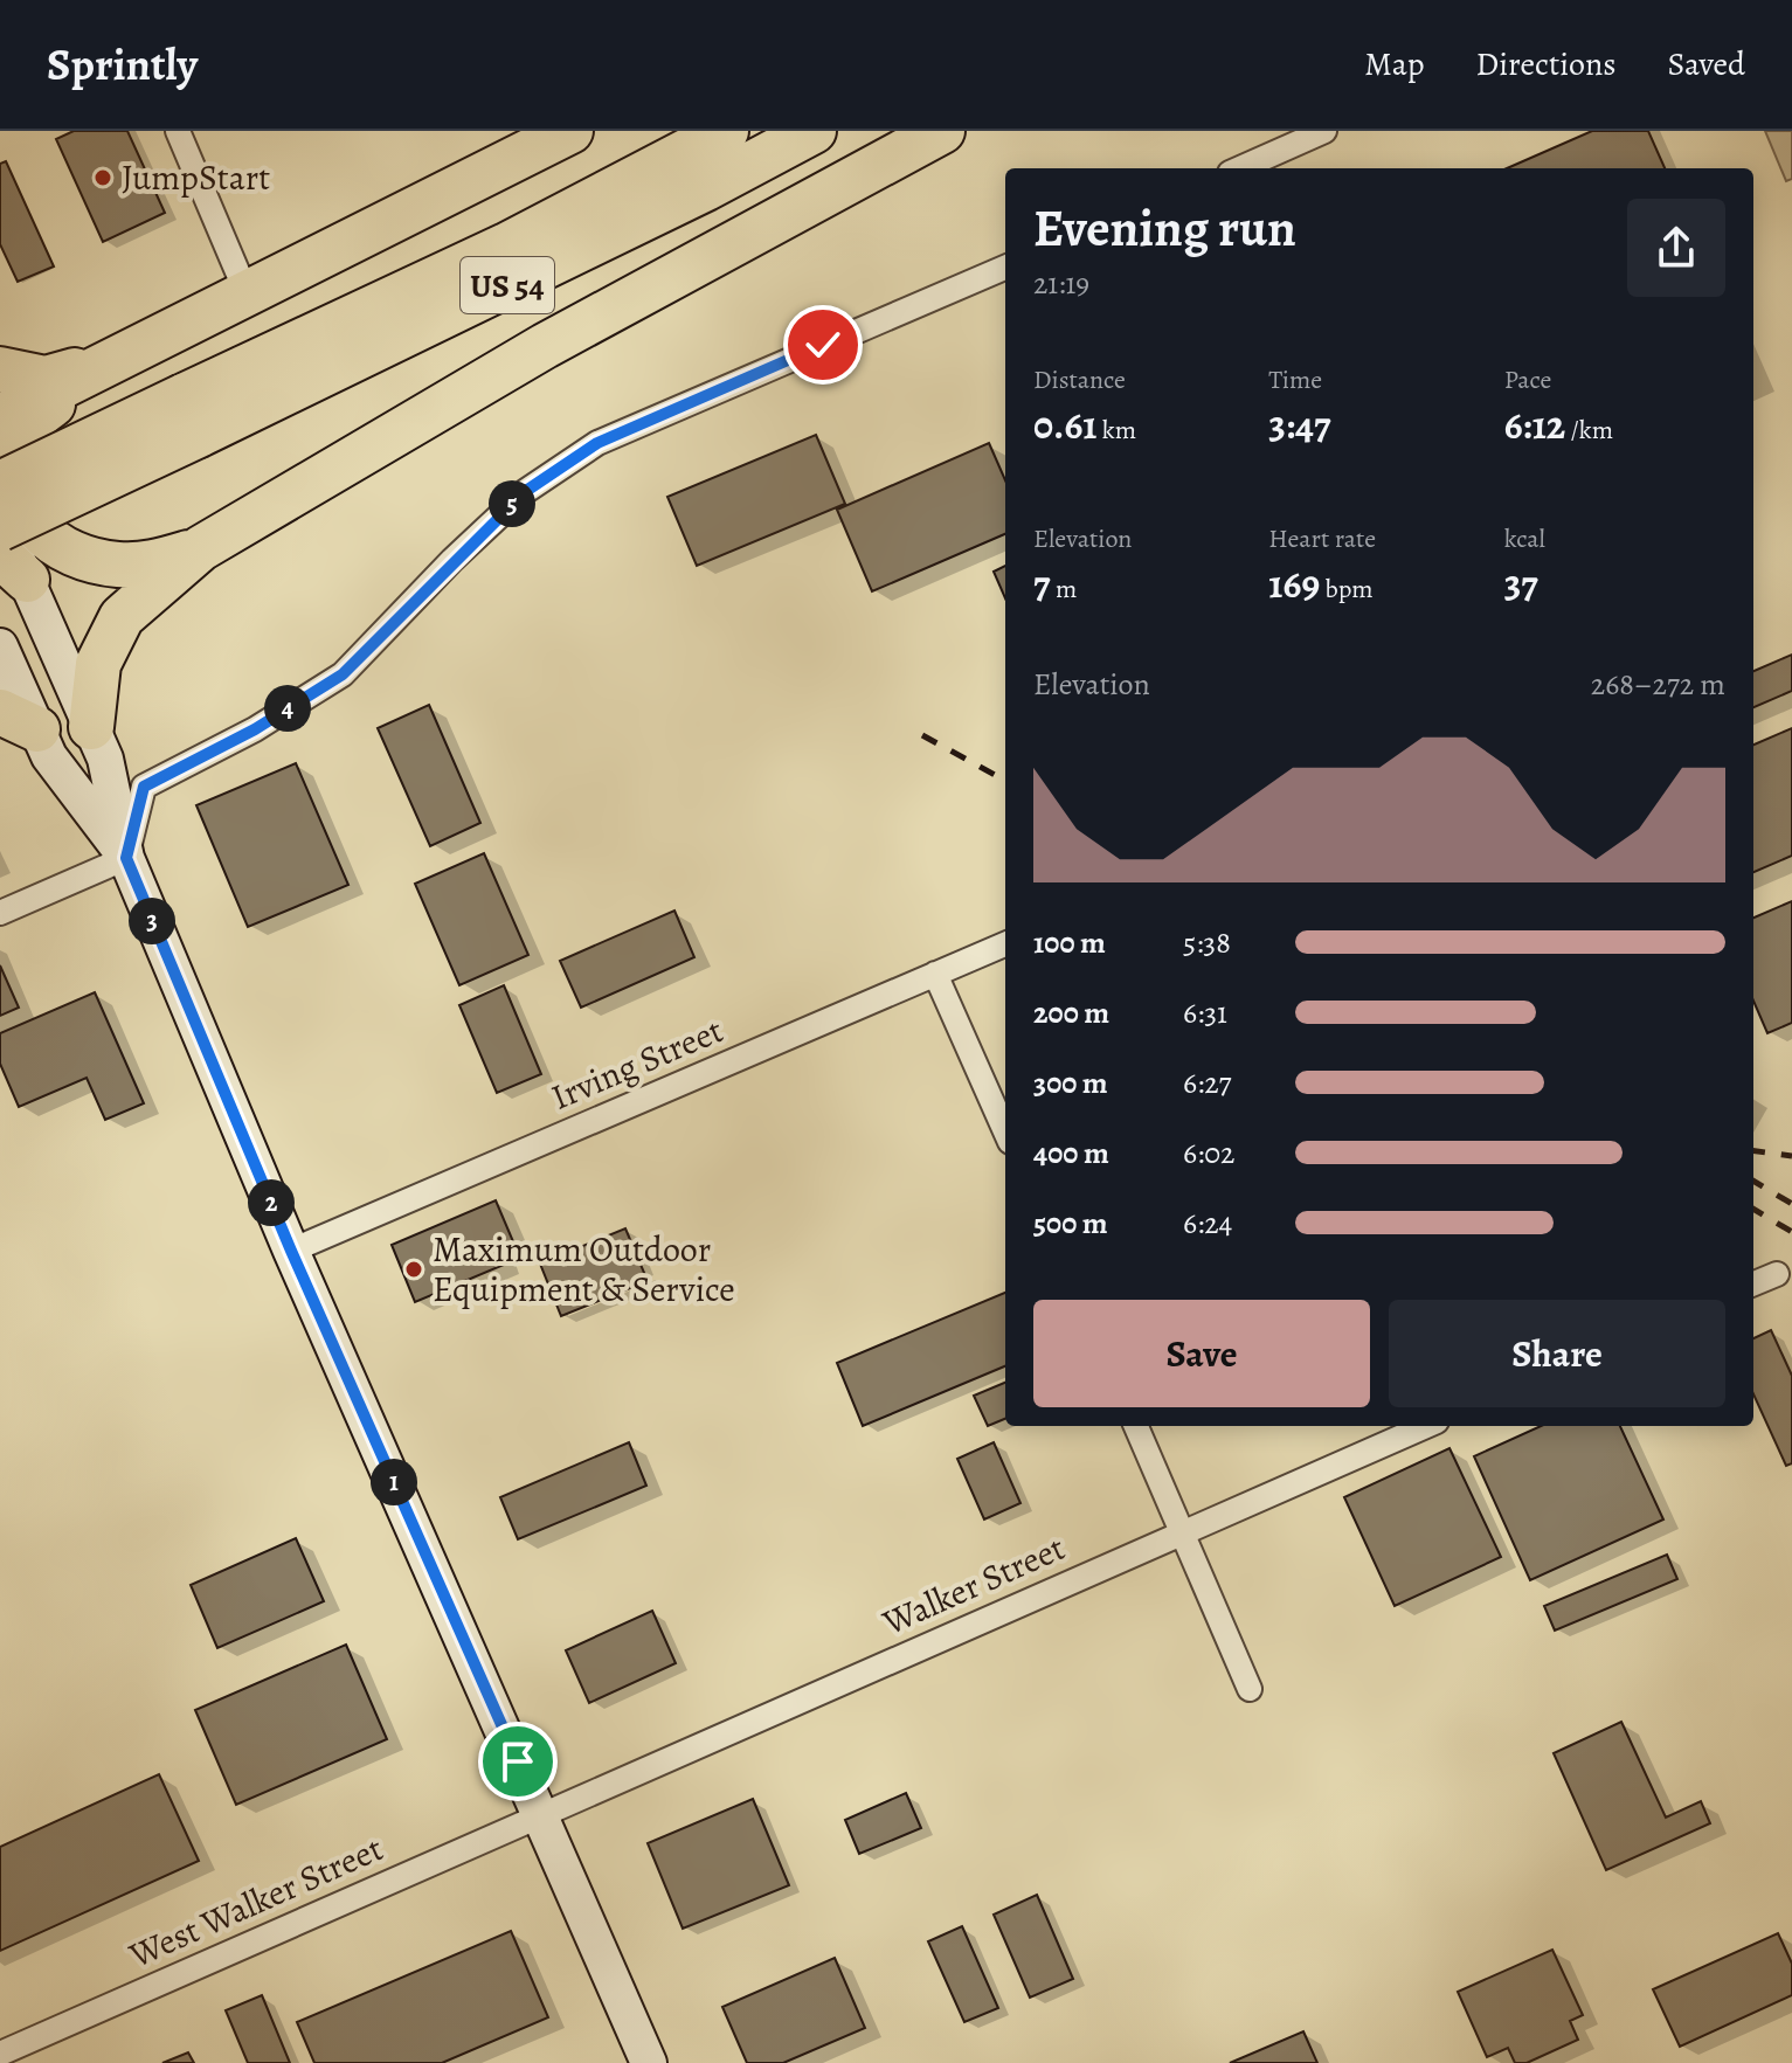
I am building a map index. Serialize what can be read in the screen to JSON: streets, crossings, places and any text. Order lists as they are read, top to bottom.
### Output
{
  "streets": {
    "highway": ["US 54"],
    "street": ["Irving Street", "Walker Street", "West Walker Street"]
  },
  "crossings": [
    ["Walker Street", "West Walker Street"]
  ],
  "places": ["JumpStart", "Maximum Outdoor Equipment & Service"],
  "page": {
    "header": "Sprintly",
    "nav": ["Map", "Directions", "Saved"],
    "heading": ["Evening run", "21:19"],
    "stats": [
      ["Distance", "0.61 km"],
      ["Time", "3:47"],
      ["Pace", "6:12 /km"],
      ["Elevation", "7 m"],
      ["Heart rate", "169 bpm"],
      ["kcal", "37"]
    ],
    "pins": [
      "5",
      "4",
      "3",
      "2",
      "1"
    ],
    "chart": ["Elevation", "268–272 m"],
    "list": [
      {
        "name": "100 m",
        "note": "5:38"
      },
      {
        "name": "200 m",
        "note": "6:31"
      },
      {
        "name": "300 m",
        "note": "6:27"
      },
      {
        "name": "400 m",
        "note": "6:02"
      },
      {
        "name": "500 m",
        "note": "6:24"
      }
    ],
    "buttons": ["Save", "Share"]
  }
}
